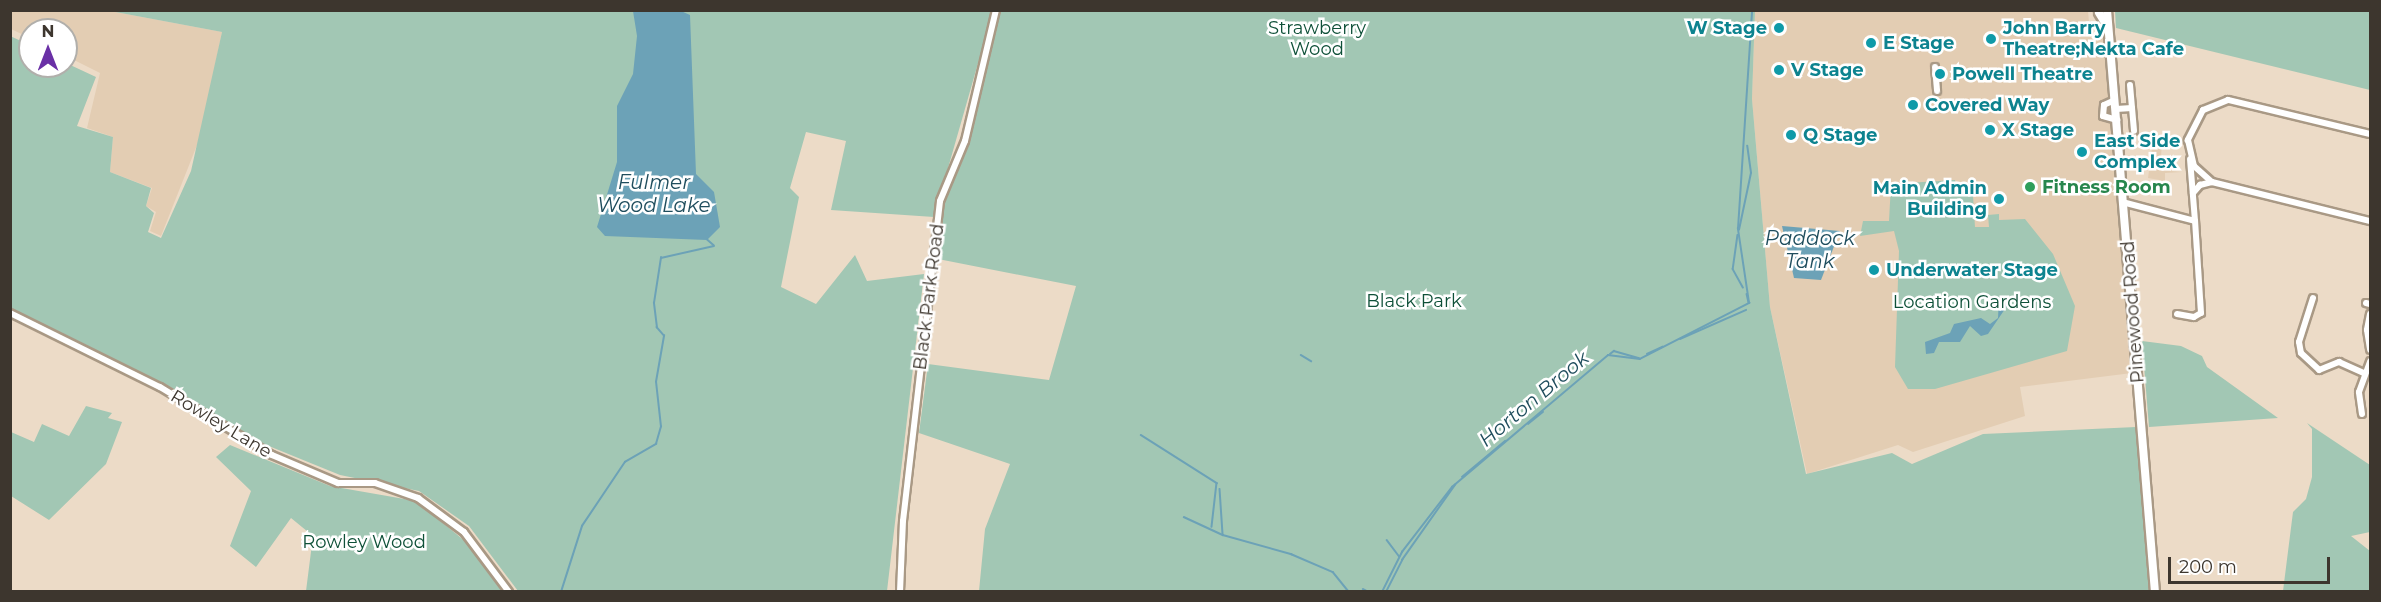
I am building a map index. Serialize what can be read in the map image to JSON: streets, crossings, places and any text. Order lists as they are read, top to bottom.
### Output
{
  "streets": {
    "street": ["Black Park Road", "Pinewood Road", "Rowley Lane"]
  },
  "water": ["Fulmer Wood Lake", "Paddock Tank", "Horton Brook"],
  "parks": [
    "Strawberry Wood",
    "Black Park",
    "Location Gardens",
    "Rowley Wood"
  ],
  "places": [
    "W Stage",
    "John Barry Theatre;Nekta Cafe",
    "E Stage",
    "V Stage",
    "Powell Theatre",
    "Covered Way",
    "X Stage",
    "Q Stage",
    "East Side Complex",
    "Fitness Room",
    "Main Admin Building",
    "Underwater Stage"
  ],
  "scale_bar": "200 m",
  "north": "top"
}
